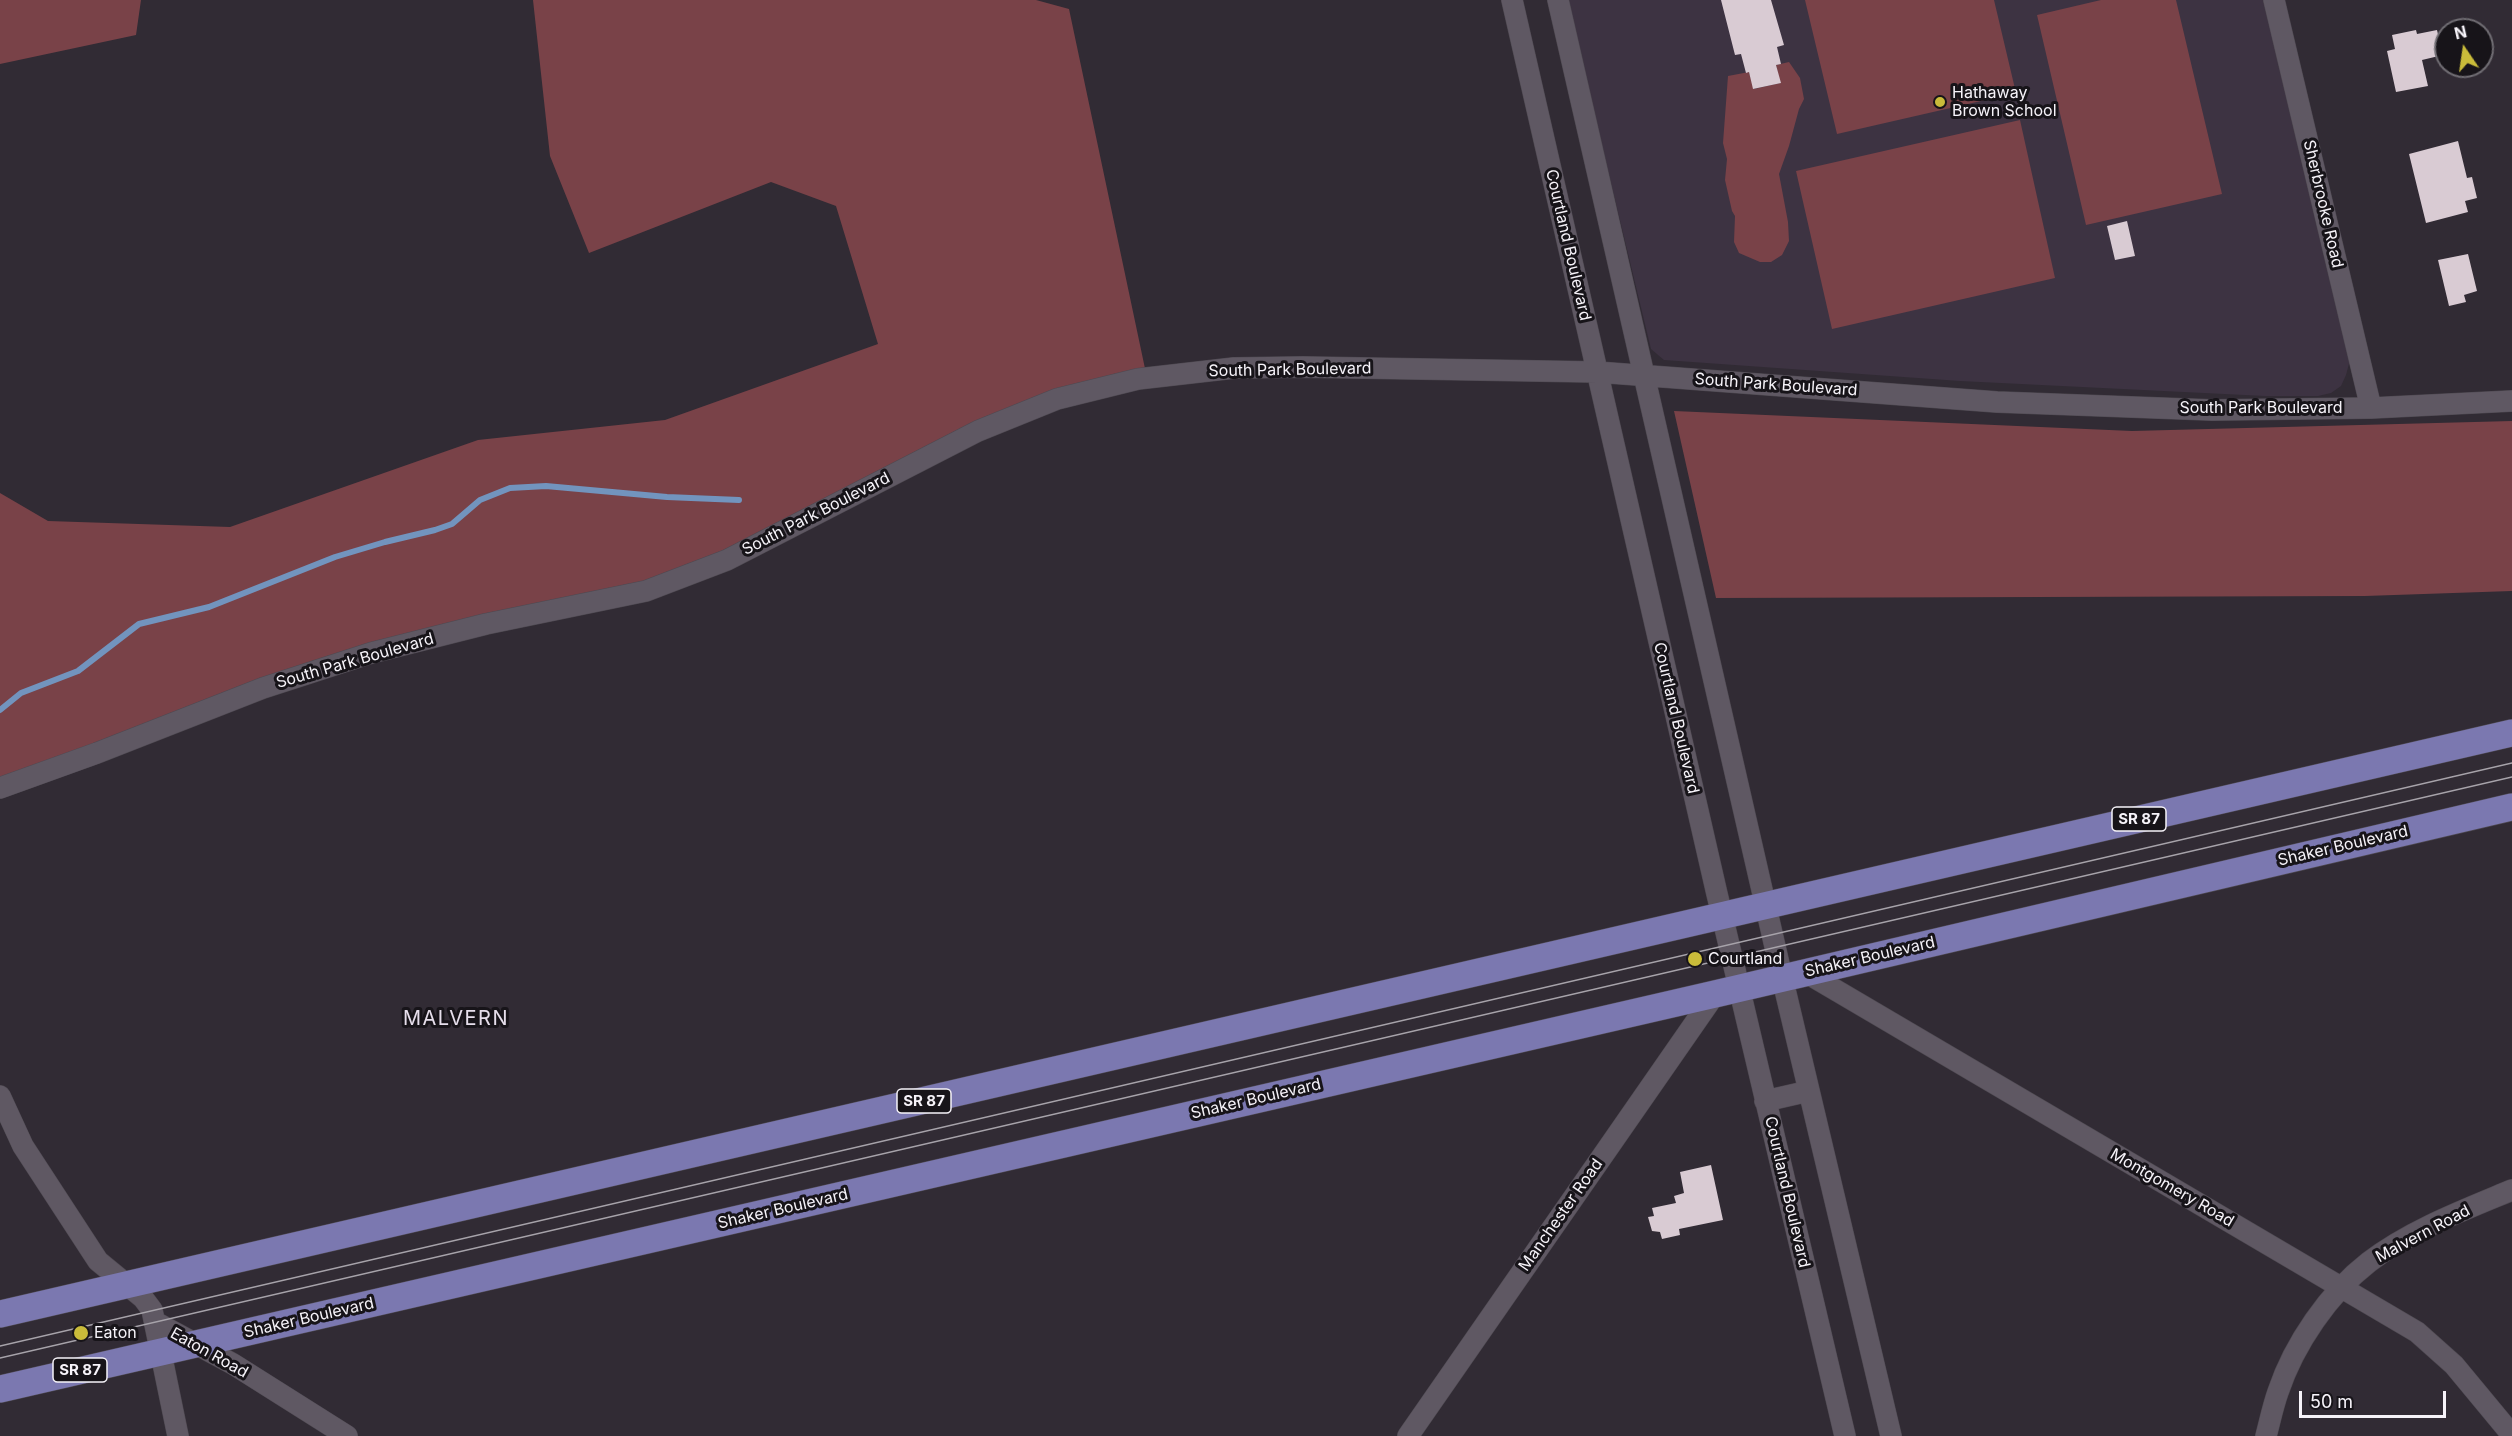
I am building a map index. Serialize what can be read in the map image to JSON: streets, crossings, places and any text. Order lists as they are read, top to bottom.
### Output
{
  "streets": {
    "main road": ["SR 87", "Shaker Boulevard"],
    "street": [
      "Sherbrooke Road",
      "Courtland Boulevard",
      "South Park Boulevard",
      "Montgomery Road",
      "Manchester Road",
      "Malvern Road",
      "Eaton Road"
    ]
  },
  "crossings": [
    ["Sherbrooke Road", "South Park Boulevard"],
    ["Courtland Boulevard", "South Park Boulevard"],
    ["Courtland Boulevard", "SR 87"],
    ["Courtland Boulevard", "Shaker Boulevard"],
    ["Courtland Boulevard", "Manchester Road"],
    ["SR 87", "Eaton Road"],
    ["Shaker Boulevard", "Montgomery Road"],
    ["Shaker Boulevard", "Manchester Road"],
    ["Shaker Boulevard", "Eaton Road"],
    ["Montgomery Road", "Malvern Road"]
  ],
  "districts": ["MALVERN"],
  "places": ["Hathaway Brown School", "Courtland", "Eaton"],
  "scale_bar": "50 m",
  "north": "top"
}
